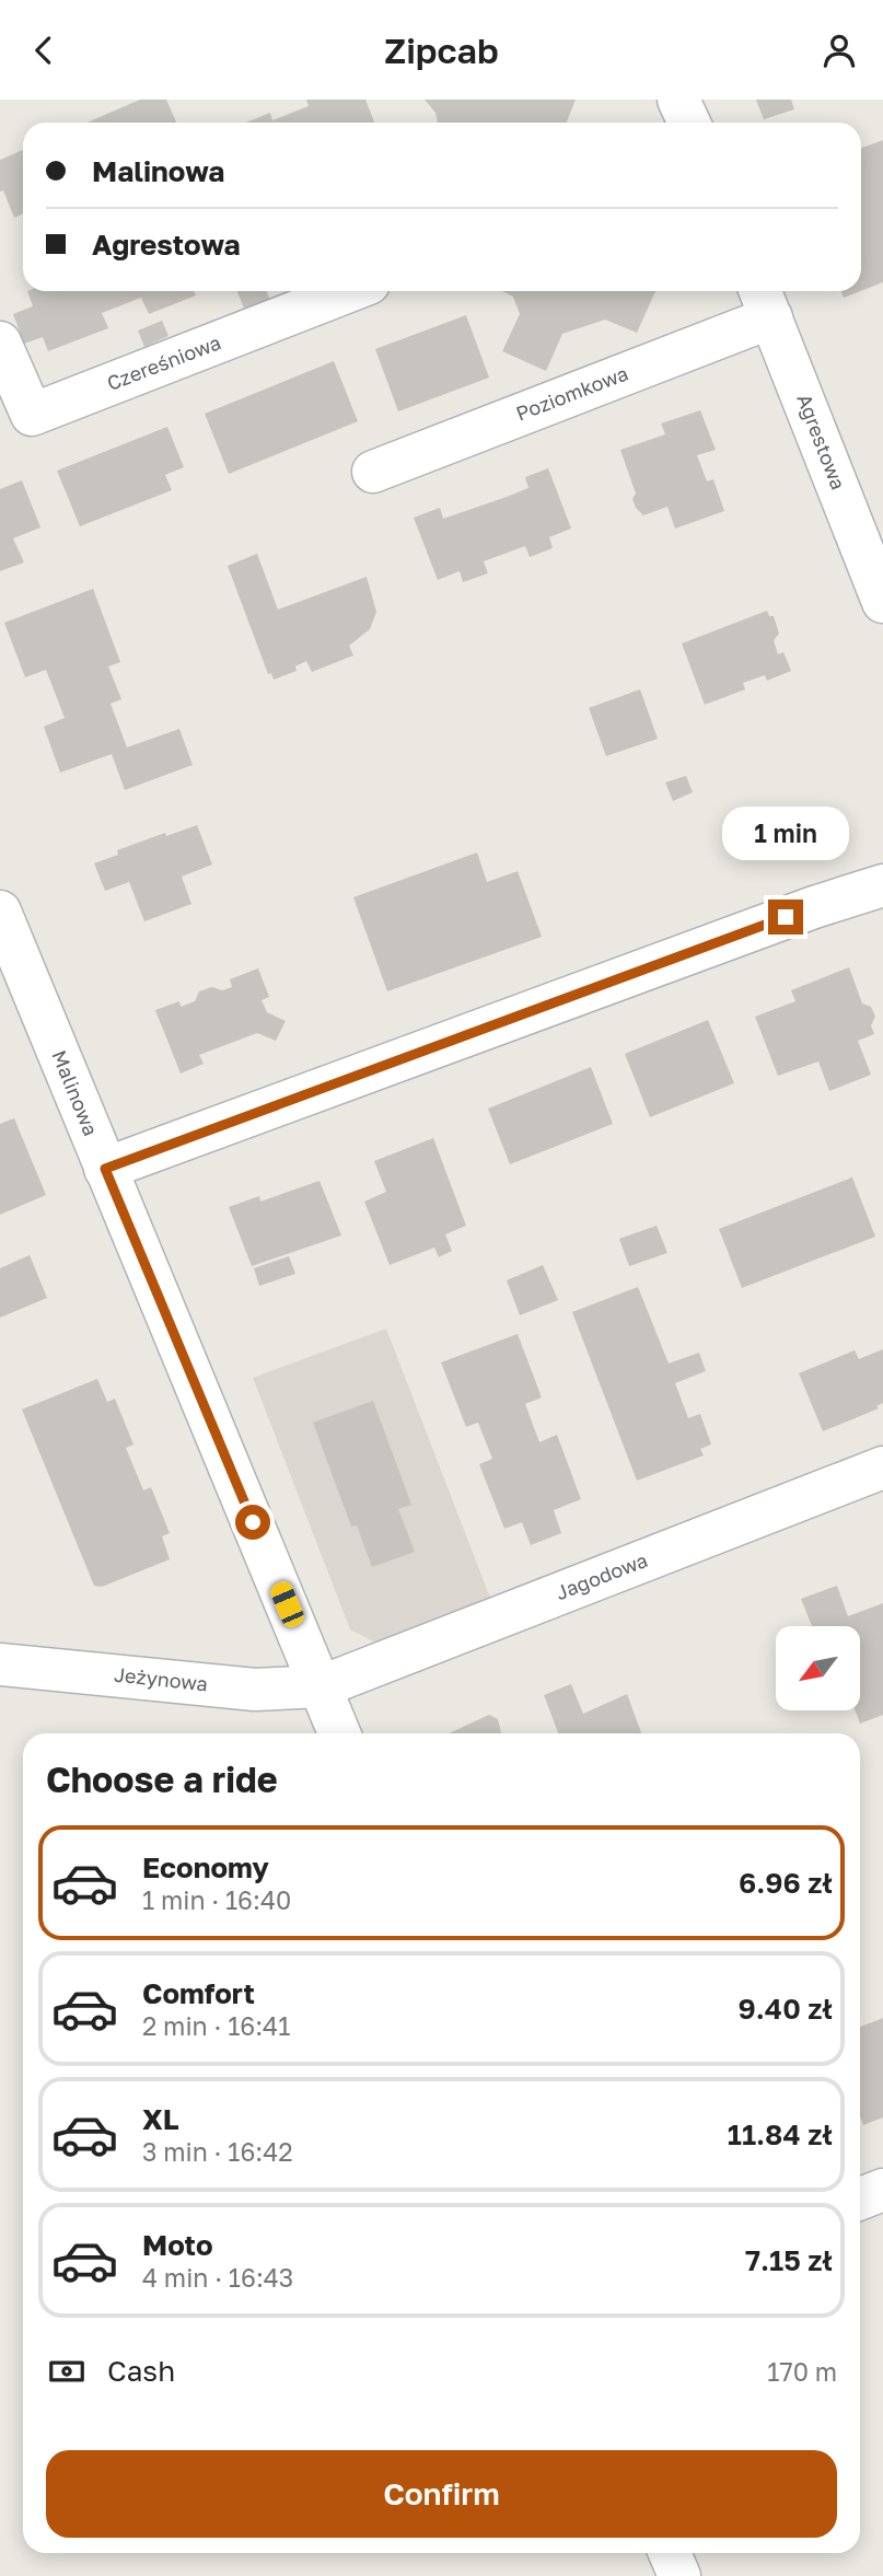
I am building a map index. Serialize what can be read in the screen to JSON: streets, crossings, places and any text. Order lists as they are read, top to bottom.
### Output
{
  "streets": {
    "street": [
      "Czereśniowa",
      "Poziomkowa",
      "Agrestowa",
      "Malinowa",
      "Jagodowa",
      "Jeżynowa"
    ]
  },
  "crossings": [
    ["Poziomkowa", "Agrestowa"],
    ["Malinowa", "Jagodowa"],
    ["Malinowa", "Jeżynowa"],
    ["Jagodowa", "Jeżynowa"]
  ],
  "north": "bottom left",
  "page": {
    "header": "Zipcab",
    "banner": ["Malinowa", "Agrestowa"],
    "bubble": "1 min",
    "heading": "Choose a ride",
    "list": [
      {
        "name": "Economy",
        "note": "1 min · 16:40",
        "value": "6.96 zł"
      },
      {
        "name": "Comfort",
        "note": "2 min · 16:41",
        "value": "9.40 zł"
      },
      {
        "name": "XL",
        "note": "3 min · 16:42",
        "value": "11.84 zł"
      },
      {
        "name": "Moto",
        "note": "4 min · 16:43",
        "value": "7.15 zł"
      }
    ],
    "pay": ["Cash", "170 m"],
    "buttons": "Confirm"
  }
}
